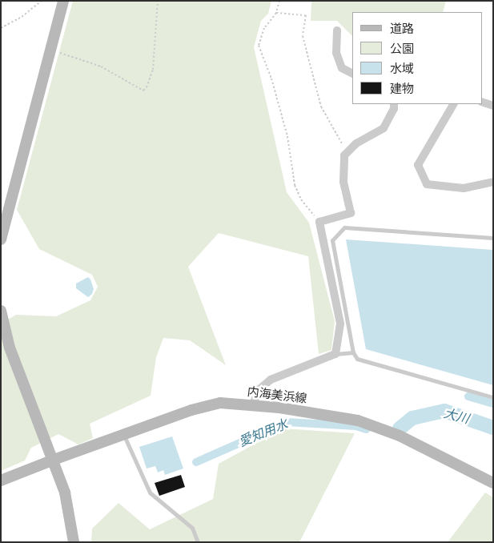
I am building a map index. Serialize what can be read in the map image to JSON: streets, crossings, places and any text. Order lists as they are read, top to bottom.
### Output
{
  "streets": {
    "main road": ["内海美浜線"]
  },
  "water": ["大川", "愛知用水"],
  "legend": [
    "道路",
    "公園",
    "水域",
    "建物"
  ]
}
